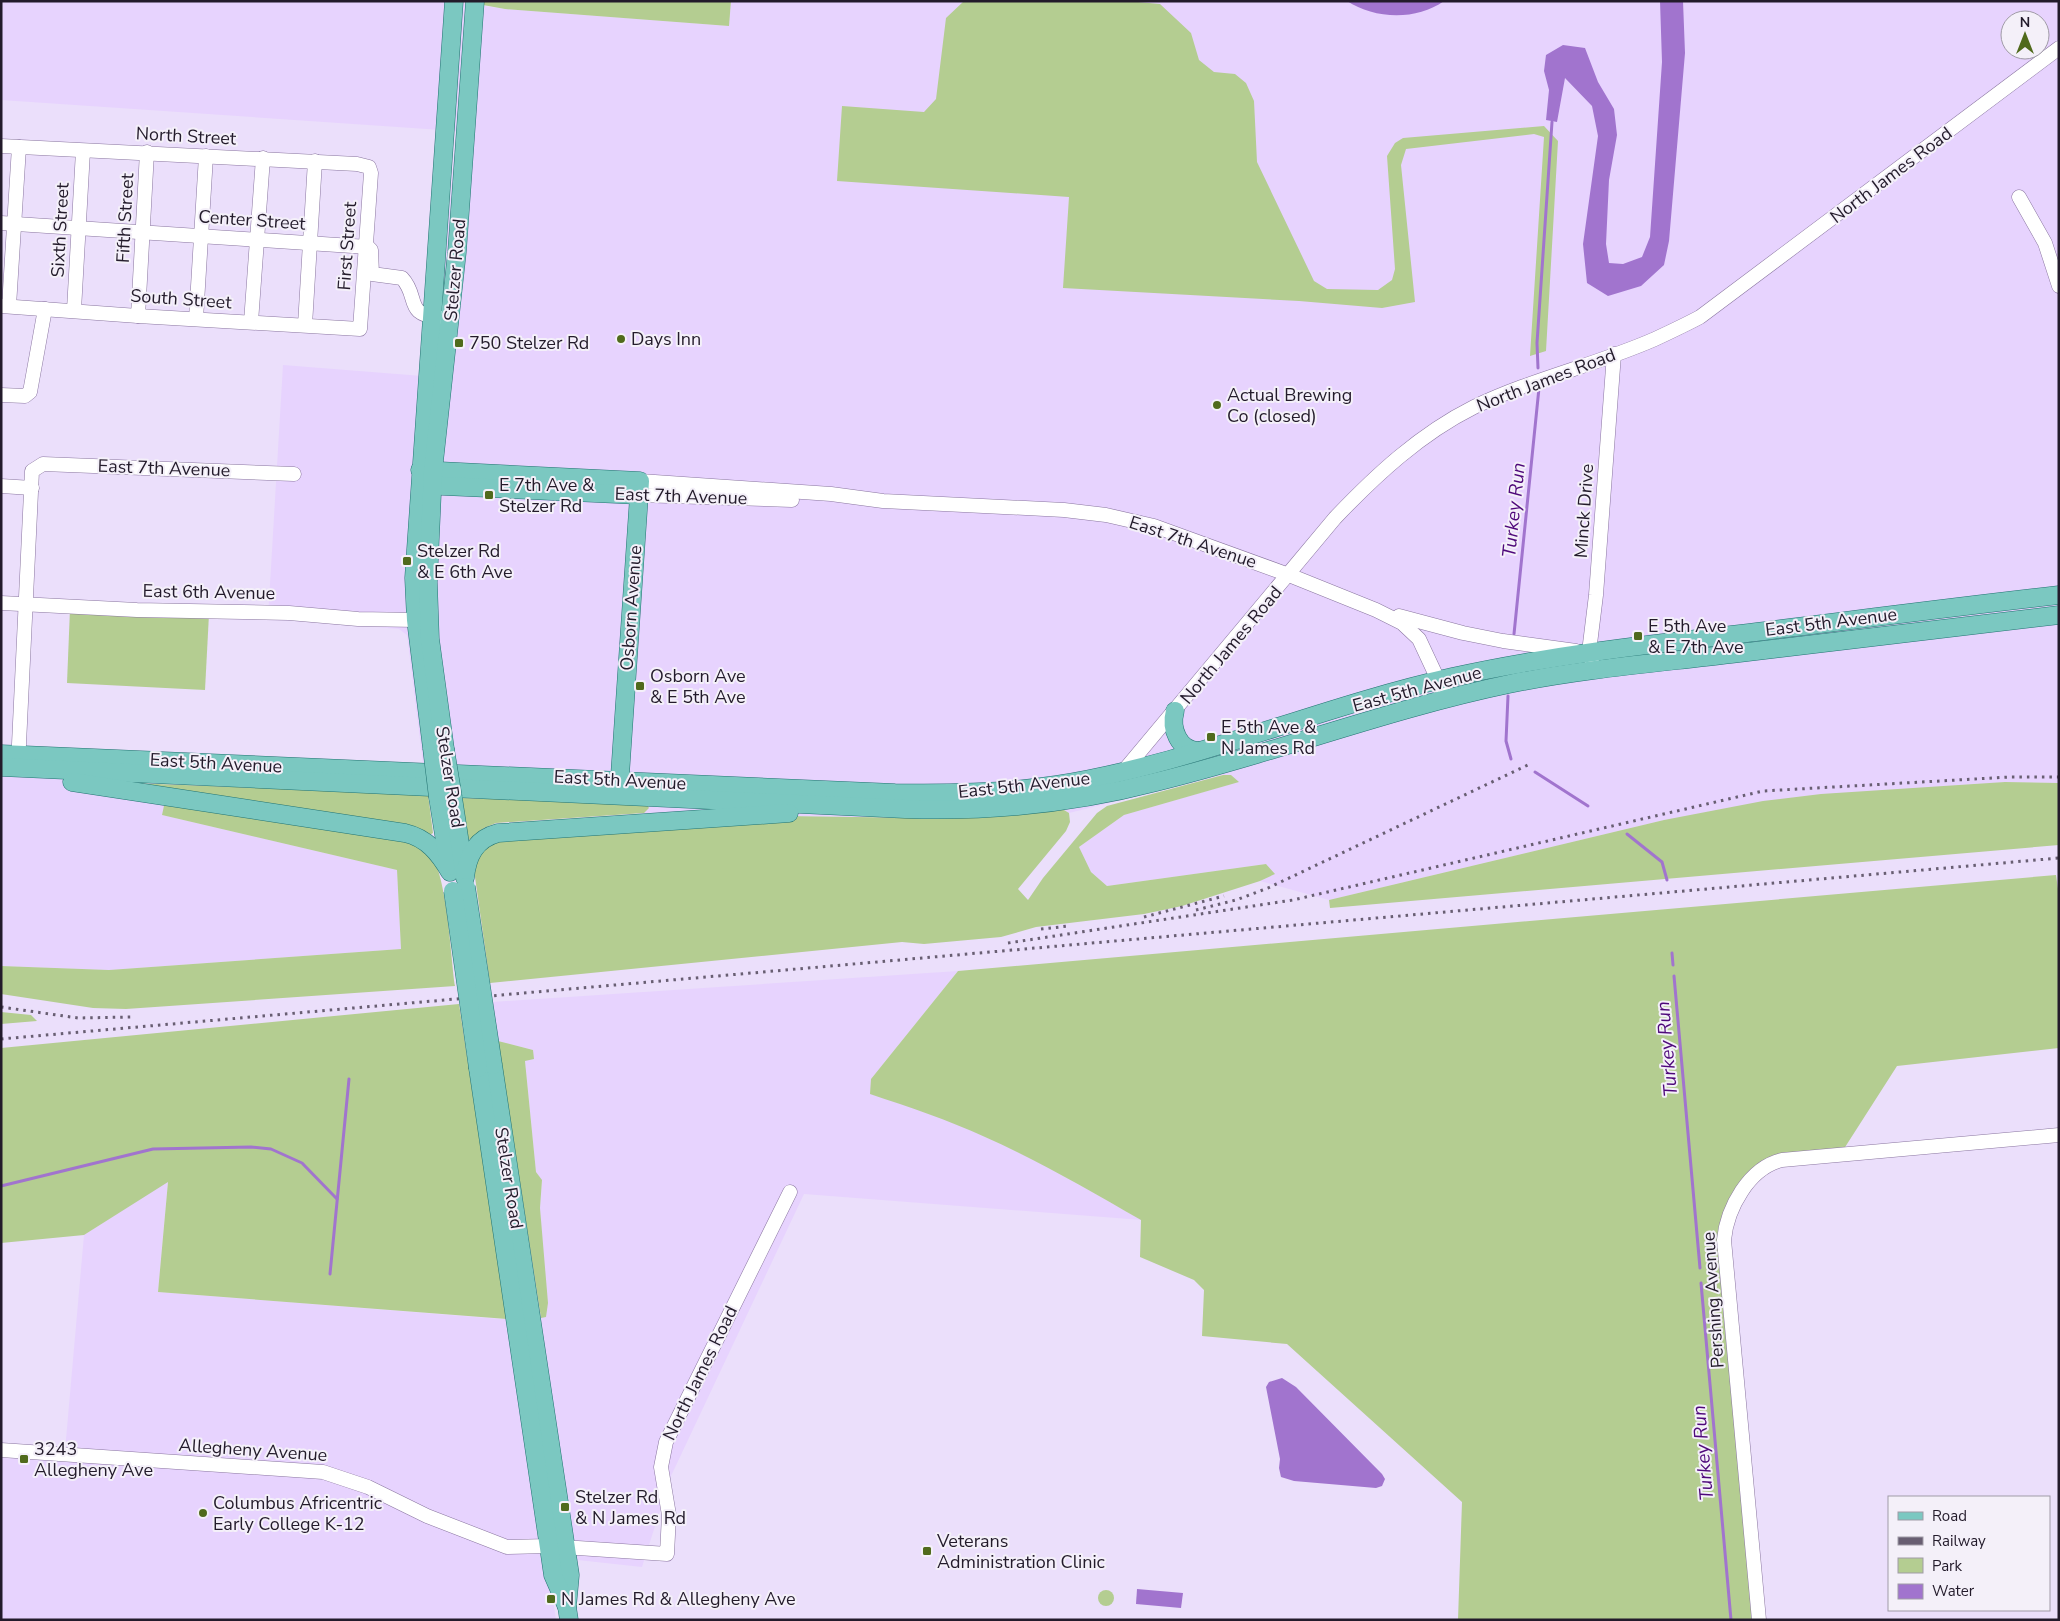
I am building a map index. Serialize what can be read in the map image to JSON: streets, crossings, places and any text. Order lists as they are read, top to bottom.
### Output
{
  "streets": {
    "main road": [
      "Stelzer Road",
      "East 7th Avenue",
      "Osborn Avenue",
      "East 5th Avenue"
    ],
    "street": [
      "North Street",
      "North James Road",
      "Fifth Street",
      "Center Street",
      "Sixth Street",
      "First Street",
      "South Street",
      "Minck Drive",
      "East 6th Avenue",
      "Pershing Avenue",
      "Allegheny Avenue"
    ]
  },
  "crossings": [
    ["North Street", "Fifth Street"],
    ["North Street", "Sixth Street"],
    ["North Street", "First Street"],
    ["North James Road", "Stelzer Road"],
    ["North James Road", "East 7th Avenue"],
    ["North James Road", "Minck Drive"],
    ["North James Road", "East 5th Avenue"],
    ["North James Road", "Allegheny Avenue"],
    ["Fifth Street", "Center Street"],
    ["Fifth Street", "South Street"],
    ["Center Street", "Sixth Street"],
    ["Center Street", "First Street"],
    ["Sixth Street", "South Street"],
    ["First Street", "South Street"],
    ["Stelzer Road", "East 7th Avenue"],
    ["Stelzer Road", "East 6th Avenue"],
    ["Stelzer Road", "Allegheny Avenue"],
    ["East 7th Avenue", "Minck Drive"],
    ["East 7th Avenue", "Osborn Avenue"],
    ["East 7th Avenue", "East 5th Avenue"],
    ["Minck Drive", "East 5th Avenue"],
    ["Osborn Avenue", "East 5th Avenue"]
  ],
  "water": ["Turkey Run"],
  "places": {
    "other": ["Days Inn", "Actual Brewing Co (closed)", "Columbus Africentric Early College K-12"],
    "transit": [
      "750 Stelzer Rd",
      "E 7th Ave & Stelzer Rd",
      "Stelzer Rd & E 6th Ave",
      "E 5th Ave & E 7th Ave",
      "Osborn Ave & E 5th Ave",
      "E 5th Ave & N James Rd",
      "3243 Allegheny Ave",
      "Stelzer Rd & N James Rd",
      "Veterans Administration Clinic",
      "N James Rd & Allegheny Ave"
    ]
  },
  "legend": [
    "Road",
    "Railway",
    "Park",
    "Water"
  ],
  "north": "top"
}
